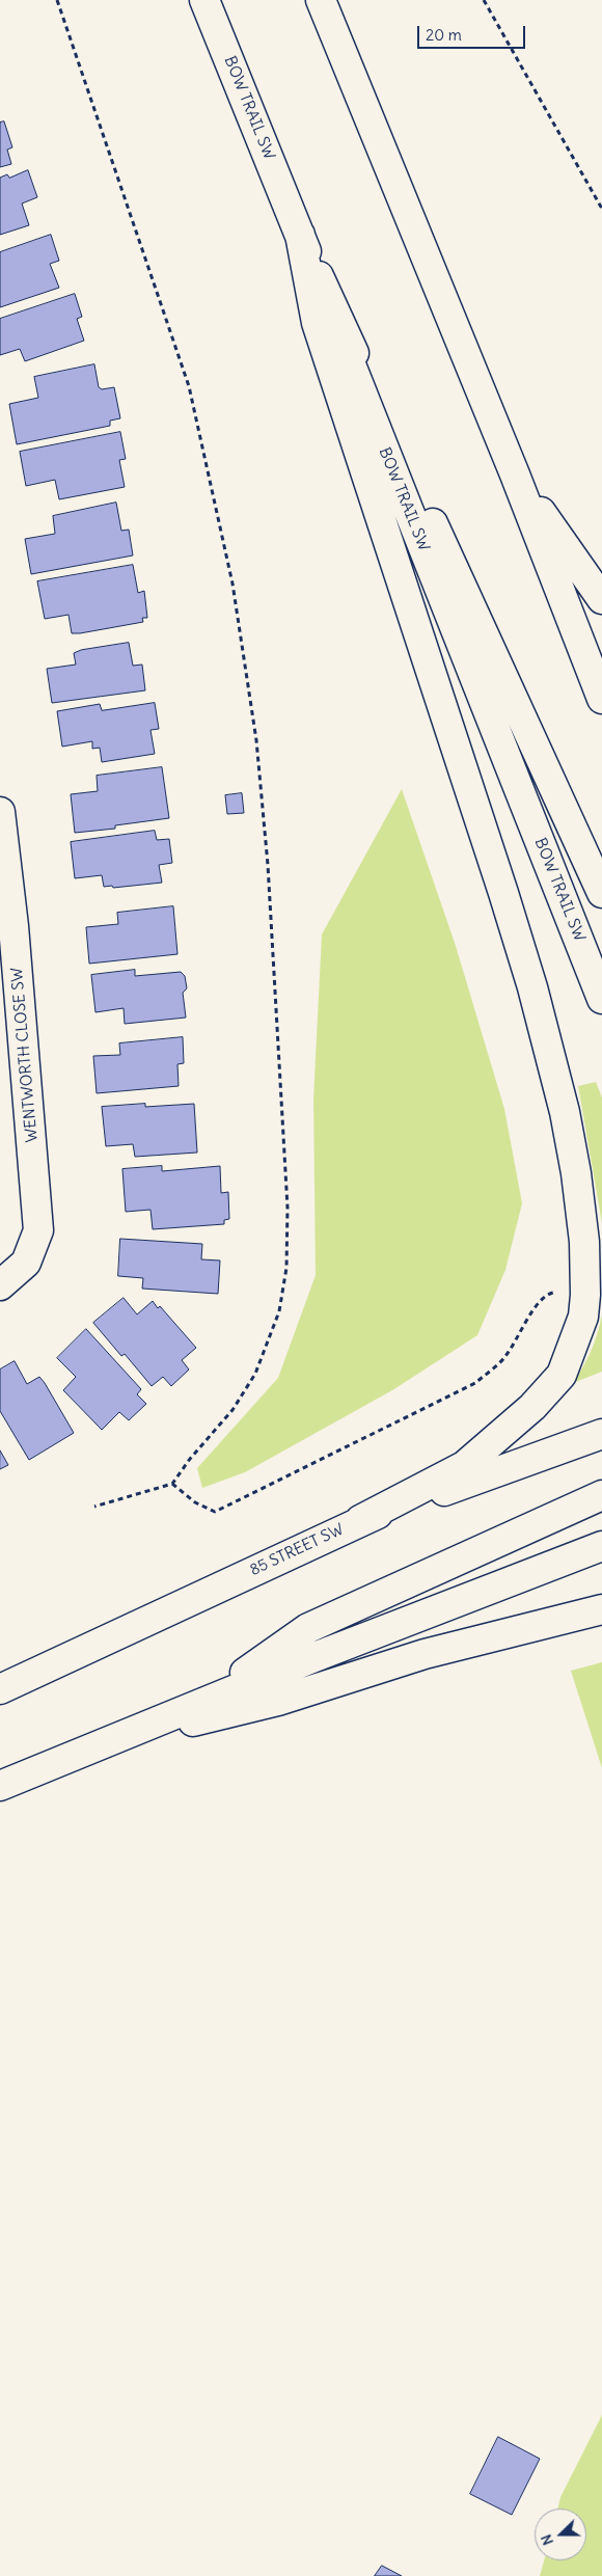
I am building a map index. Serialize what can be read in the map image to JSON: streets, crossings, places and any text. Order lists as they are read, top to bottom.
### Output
{
  "streets": {
    "main road": ["BOW TRAIL SW", "WENTWORTH CLOSE SW", "85 STREET SW"]
  },
  "scale_bar": "20 m",
  "north": "left"
}
